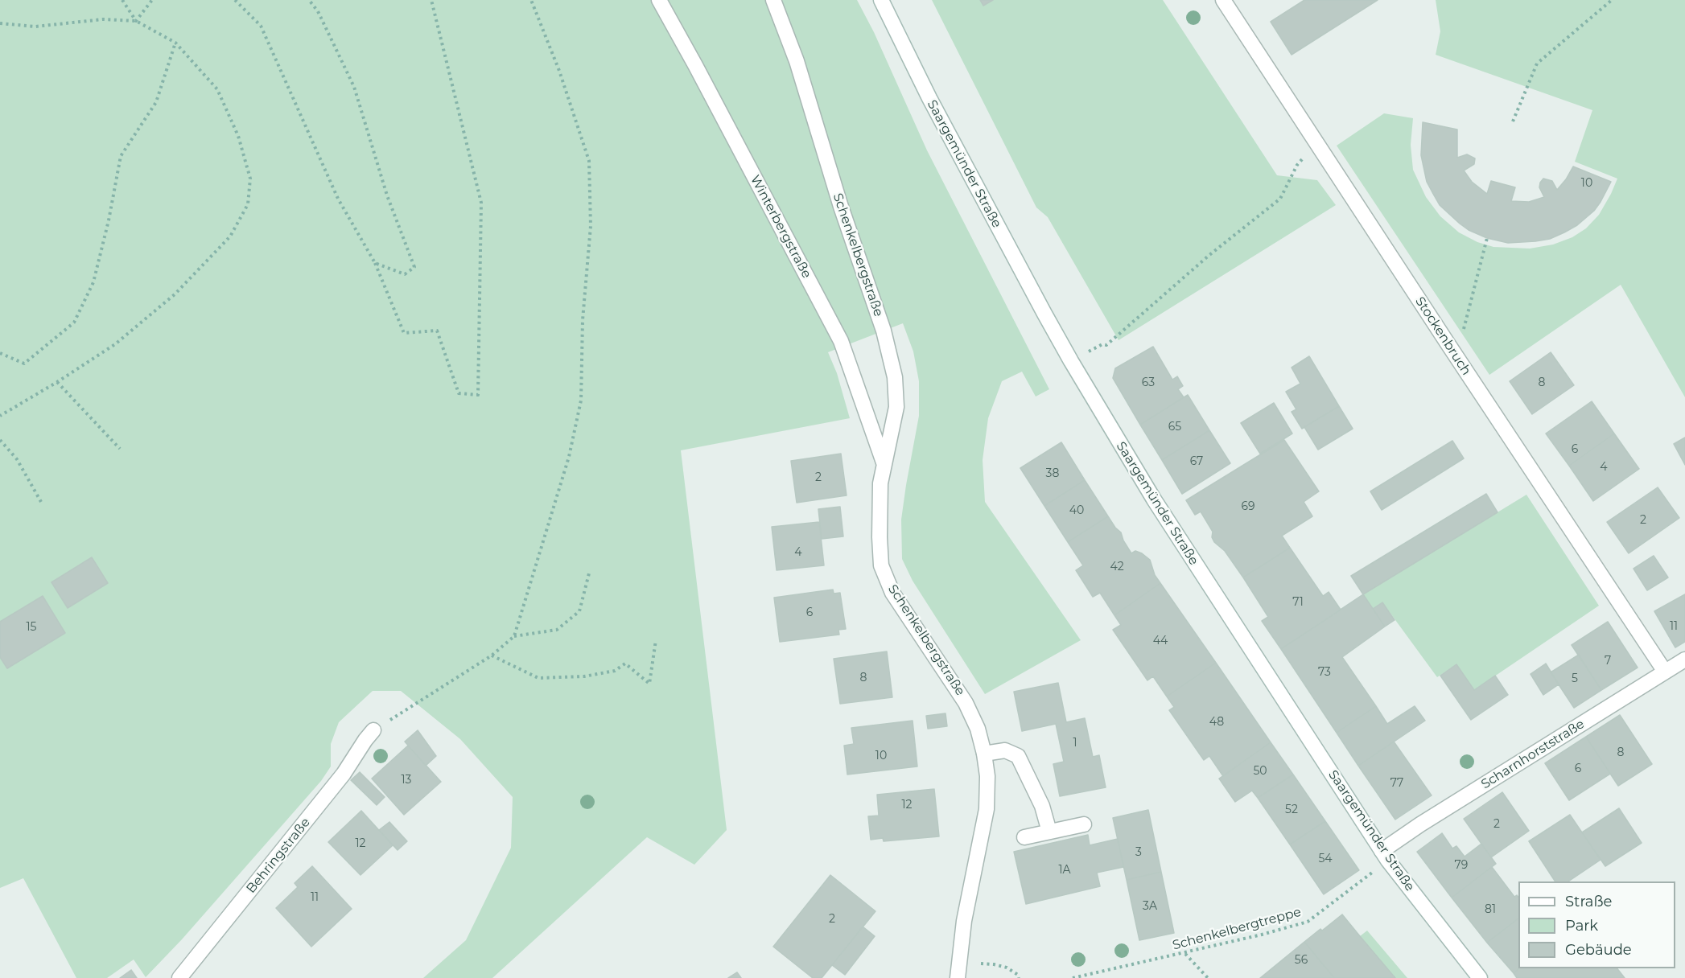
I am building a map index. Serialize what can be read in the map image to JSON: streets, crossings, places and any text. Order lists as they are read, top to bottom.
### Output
{
  "streets": {
    "street": [
      "Saargemünder Straße",
      "Winterbergstraße",
      "Schenkelbergstraße",
      "Stockenbruch",
      "Scharnhorststraße",
      "Behringstraße"
    ],
    "path": ["Schenkelbergtreppe"]
  },
  "crossings": [
    ["Saargemünder Straße", "Scharnhorststraße"],
    ["Saargemünder Straße", "Schenkelbergtreppe"],
    ["Winterbergstraße", "Schenkelbergstraße"],
    ["Stockenbruch", "Scharnhorststraße"],
    ["Scharnhorststraße", "Schenkelbergtreppe"]
  ],
  "house_numbers": [
    "10",
    "63",
    "8",
    "65",
    "6",
    "67",
    "4",
    "38",
    "2",
    "69",
    "40",
    "2",
    "4",
    "42",
    "71",
    "6",
    "11",
    "15",
    "44",
    "7",
    "73",
    "8",
    "5",
    "48",
    "1",
    "8",
    "10",
    "6",
    "50",
    "13",
    "77",
    "12",
    "52",
    "2",
    "12",
    "3",
    "54",
    "79",
    "1A",
    "11",
    "3A",
    "81",
    "2",
    "56"
  ],
  "legend": ["Straße", "Park", "Gebäude"]
}
